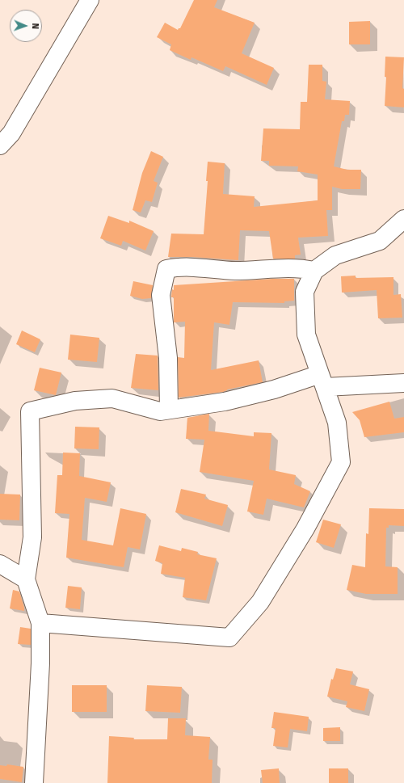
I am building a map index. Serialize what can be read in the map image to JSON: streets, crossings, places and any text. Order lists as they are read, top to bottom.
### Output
{
  "north": "right"
}
